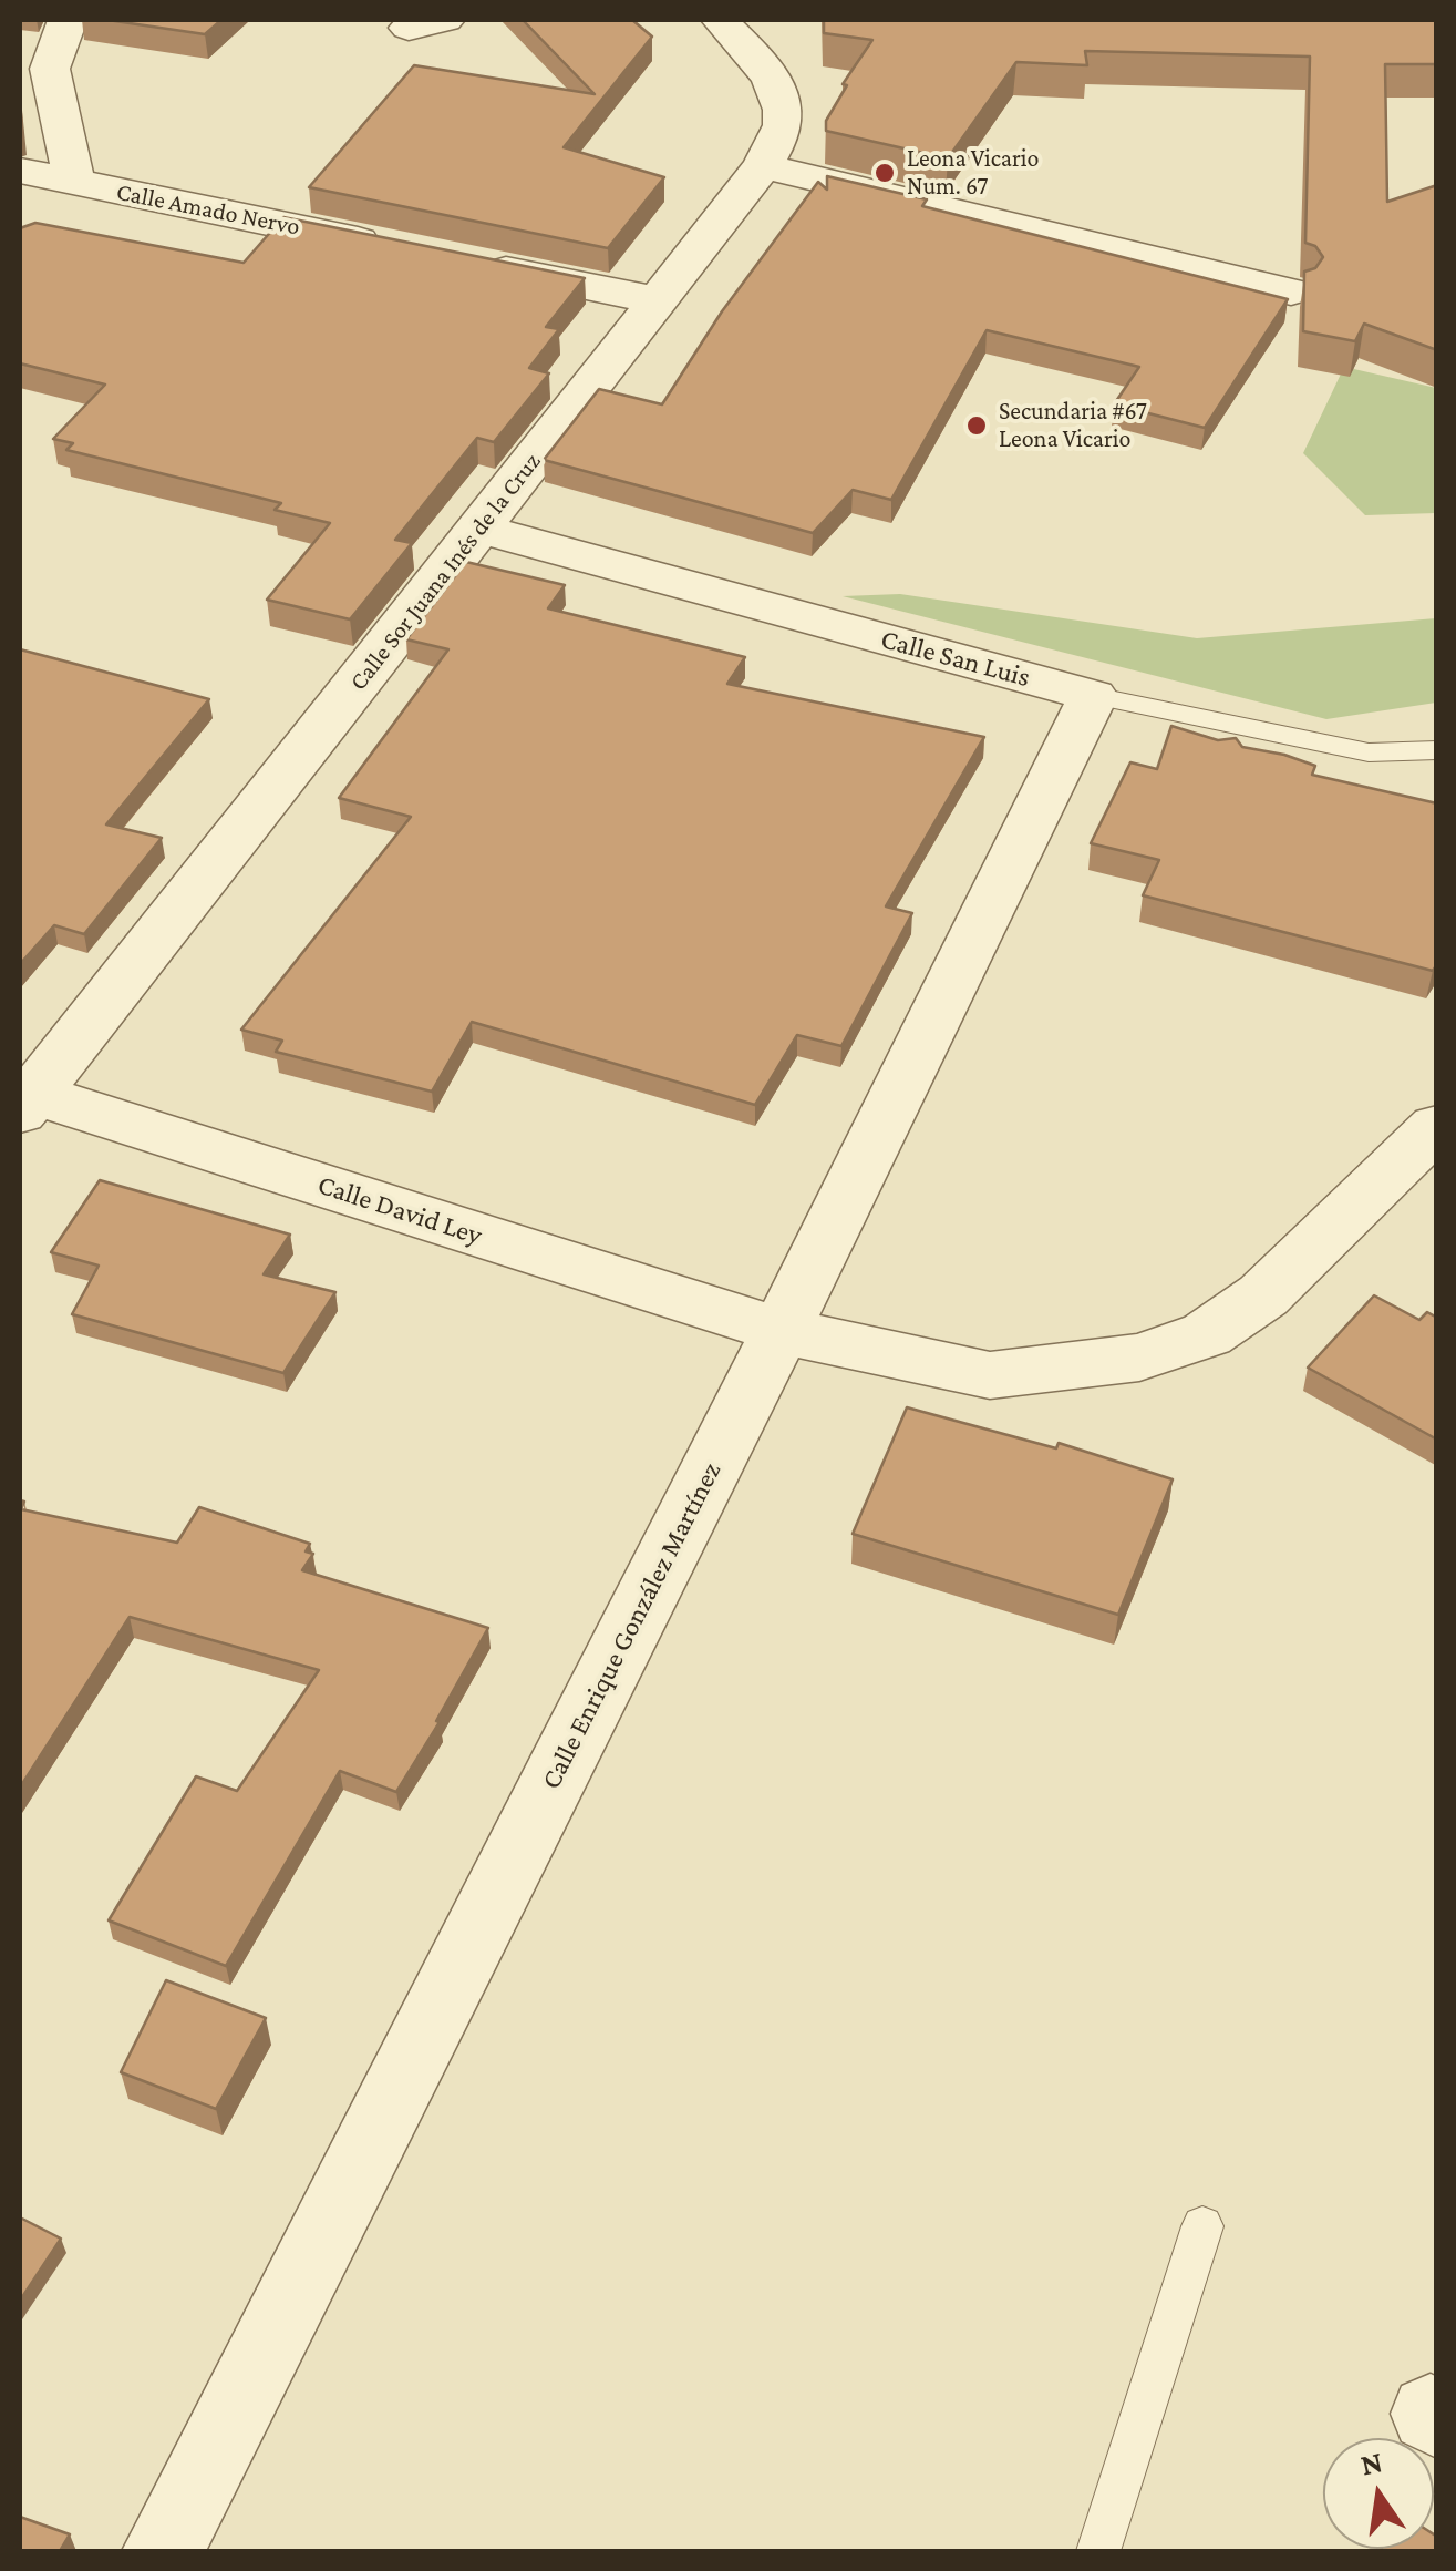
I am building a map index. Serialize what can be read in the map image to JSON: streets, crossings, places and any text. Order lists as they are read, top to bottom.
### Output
{
  "streets": {
    "street": [
      "Calle Amado Nervo",
      "Calle Sor Juana Inés de la Cruz",
      "Calle San Luis",
      "Calle David Ley",
      "Calle Enrique González Martínez"
    ]
  },
  "crossings": [
    ["Calle Sor Juana Inés de la Cruz", "Calle San Luis"],
    ["Calle Sor Juana Inés de la Cruz", "Calle David Ley"],
    ["Calle San Luis", "Calle Enrique González Martínez"],
    ["Calle David Ley", "Calle Enrique González Martínez"]
  ],
  "places": ["Leona Vicario Num. 67", "Secundaria #67 Leona Vicario"],
  "north": "top"
}
